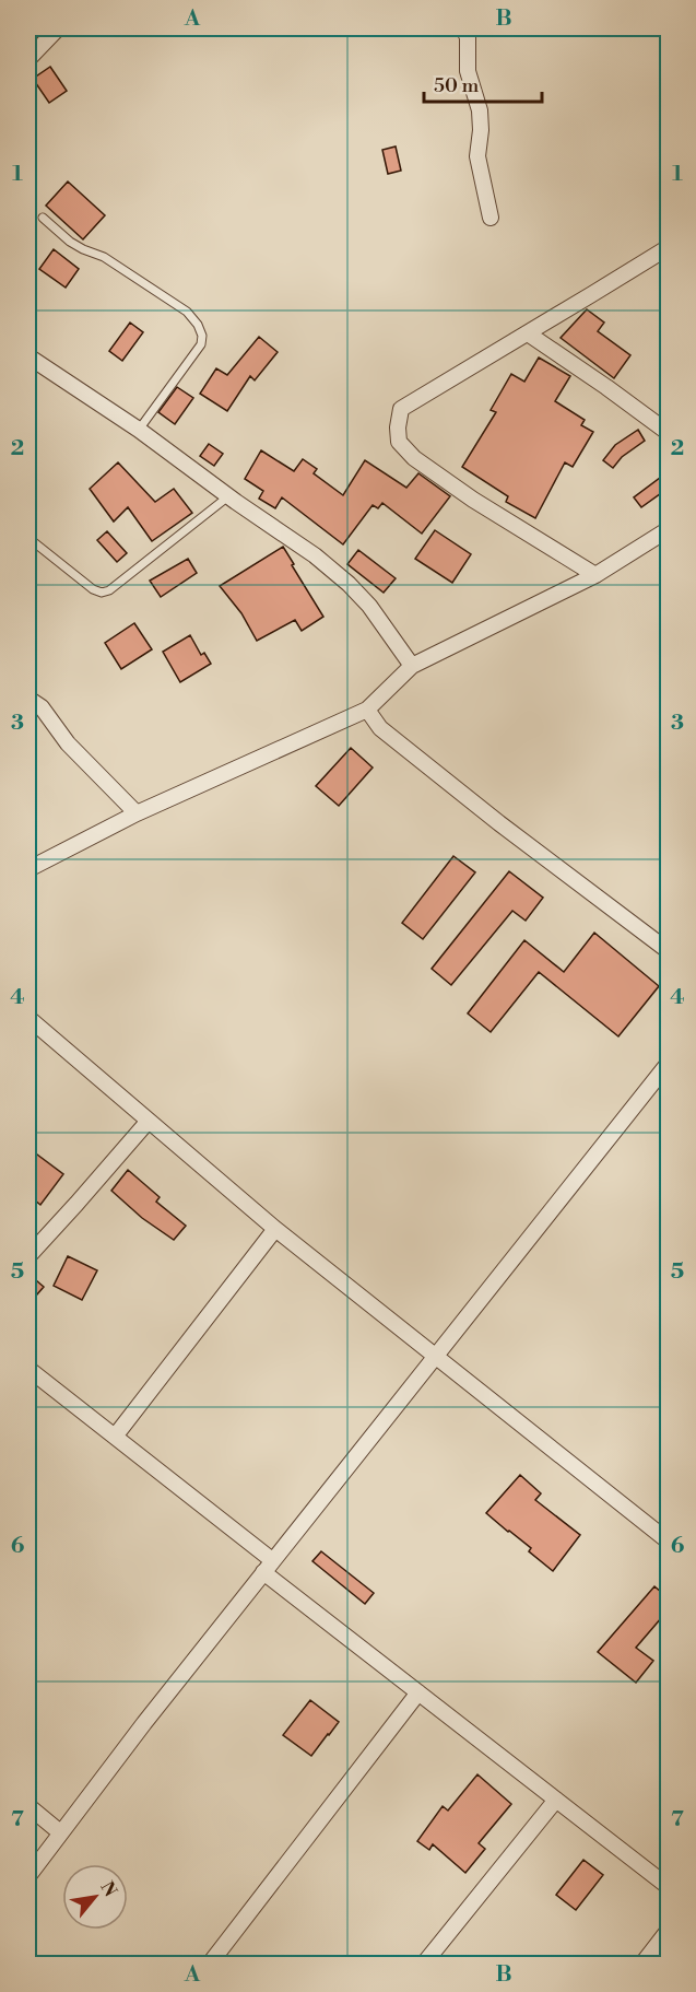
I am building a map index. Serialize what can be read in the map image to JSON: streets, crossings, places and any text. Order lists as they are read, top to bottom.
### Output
{
  "scale_bar": "50 m",
  "north": "top right",
  "grid": {
    "columns": ["A", "B"],
    "rows": [
      "1",
      "2",
      "3",
      "4",
      "5",
      "6",
      "7"
    ]
  }
}
